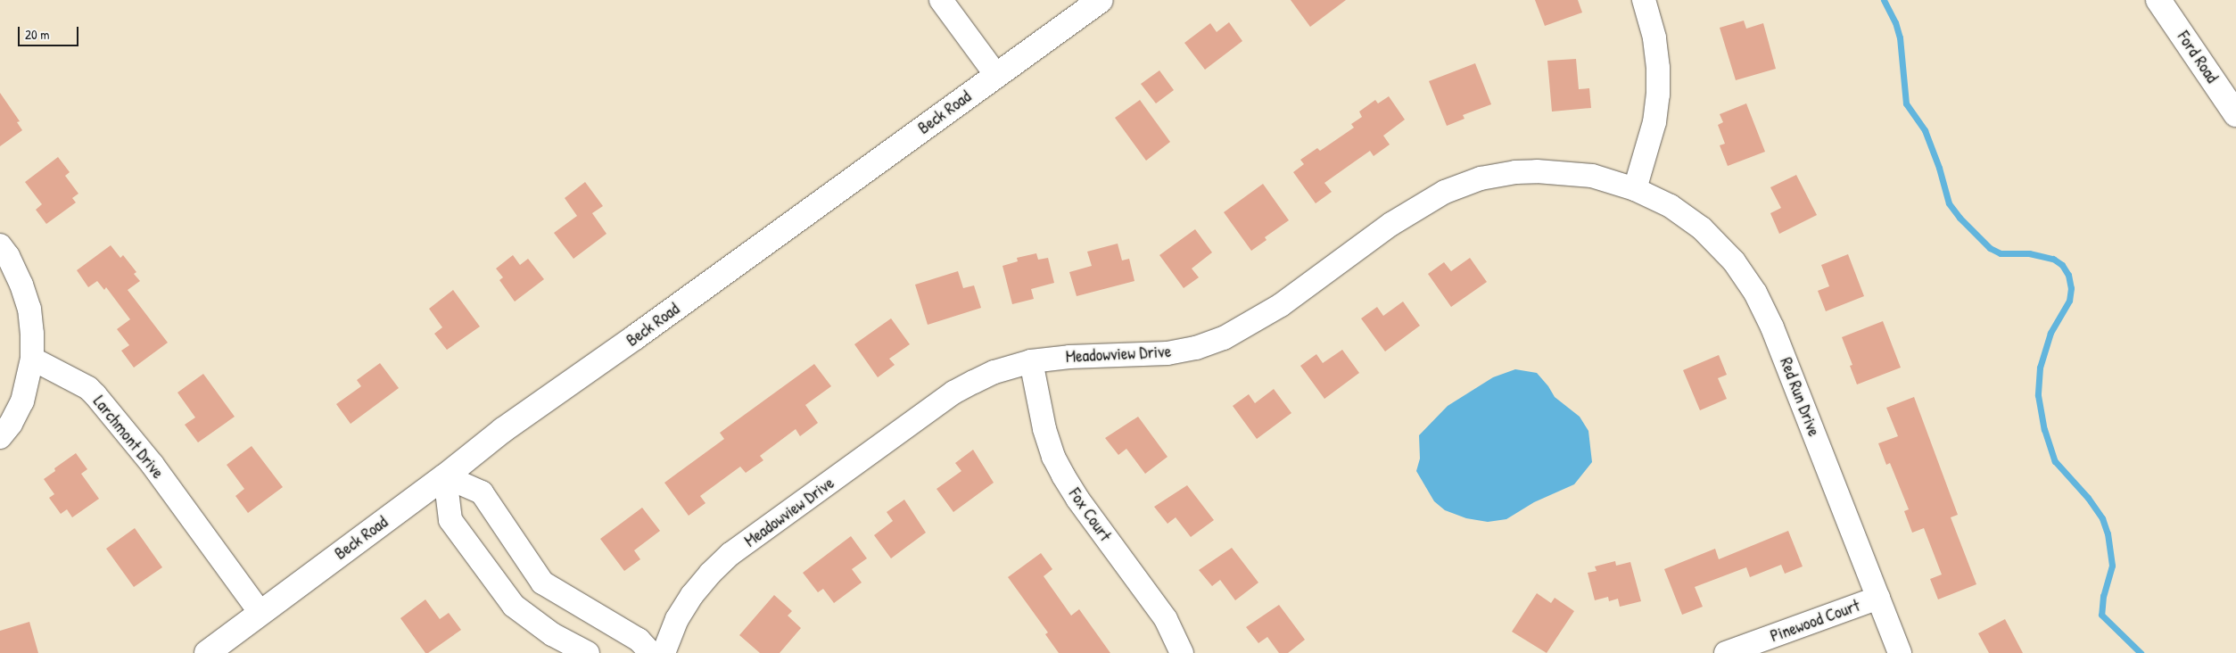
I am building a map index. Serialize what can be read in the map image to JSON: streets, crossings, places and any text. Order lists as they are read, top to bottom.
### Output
{
  "streets": {
    "main road": ["Ford Road", "Beck Road"],
    "street": [
      "Meadowview Drive",
      "Red Run Drive",
      "Larchmont Drive",
      "Fox Court",
      "Pinewood Court"
    ]
  },
  "crossings": [
    ["Beck Road", "Larchmont Drive"],
    ["Meadowview Drive", "Red Run Drive"],
    ["Meadowview Drive", "Fox Court"],
    ["Red Run Drive", "Pinewood Court"]
  ],
  "scale_bar": "20 m"
}
